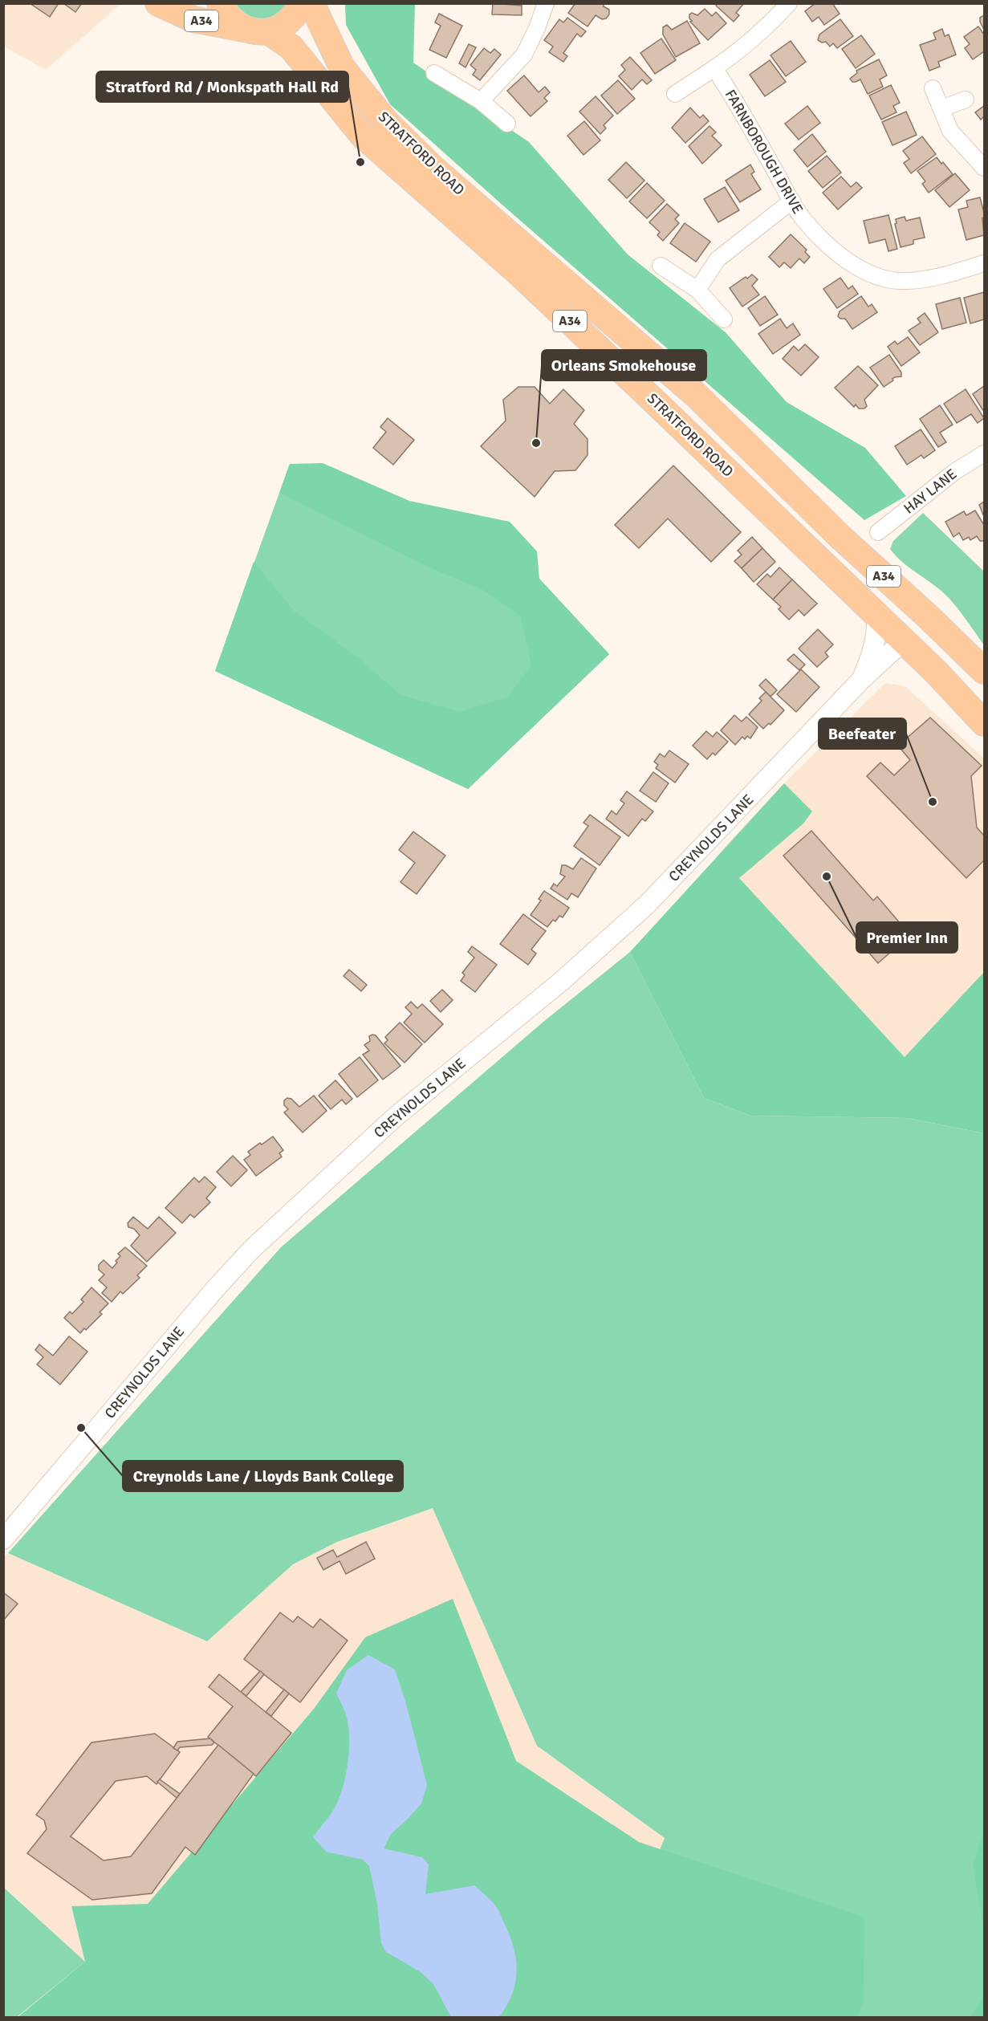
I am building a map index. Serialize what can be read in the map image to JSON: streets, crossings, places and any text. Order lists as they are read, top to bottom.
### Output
{
  "streets": {
    "highway": ["A34", "STRATFORD ROAD"],
    "street": ["FARNBOROUGH DRIVE", "HAY LANE", "CREYNOLDS LANE"]
  },
  "crossings": [
    ["A34", "STRATFORD ROAD"],
    ["STRATFORD ROAD", "CREYNOLDS LANE"]
  ],
  "places": [
    "Stratford Rd / Monkspath Hall Rd",
    "Orleans Smokehouse",
    "Beefeater",
    "Premier Inn",
    "Creynolds Lane / Lloyds Bank College"
  ]
}
